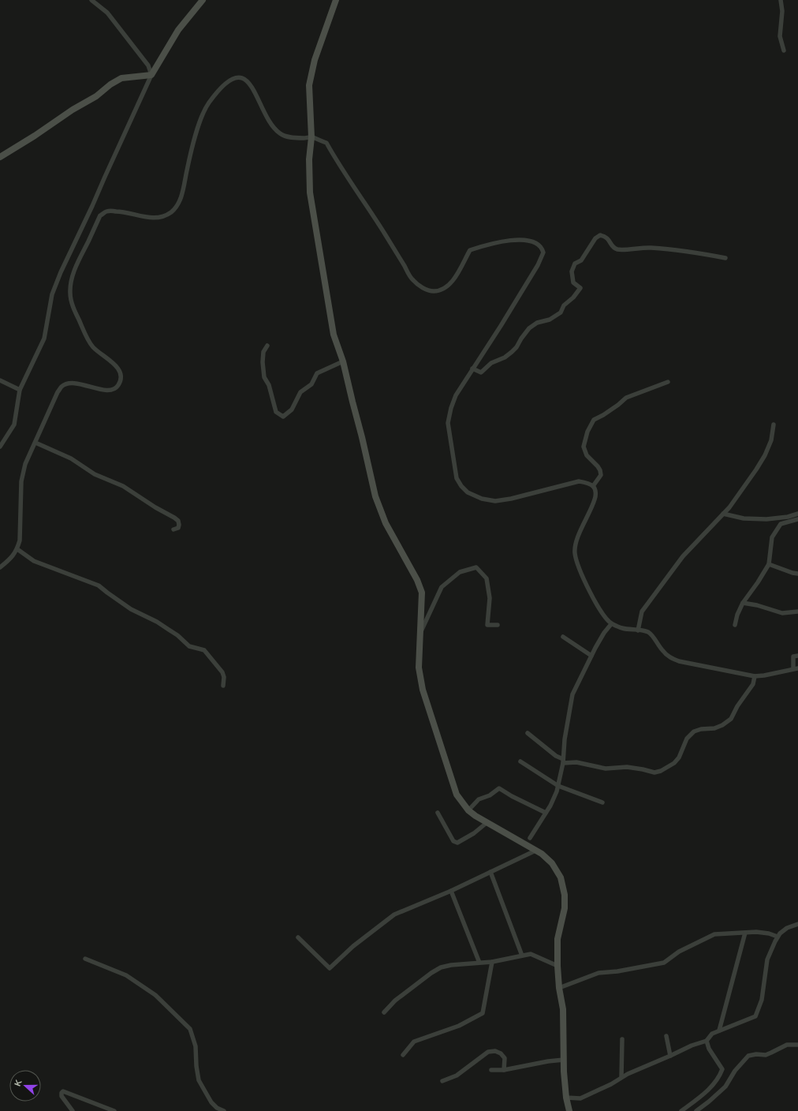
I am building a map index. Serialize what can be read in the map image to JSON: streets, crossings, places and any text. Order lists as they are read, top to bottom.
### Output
{
  "north": "left"
}
